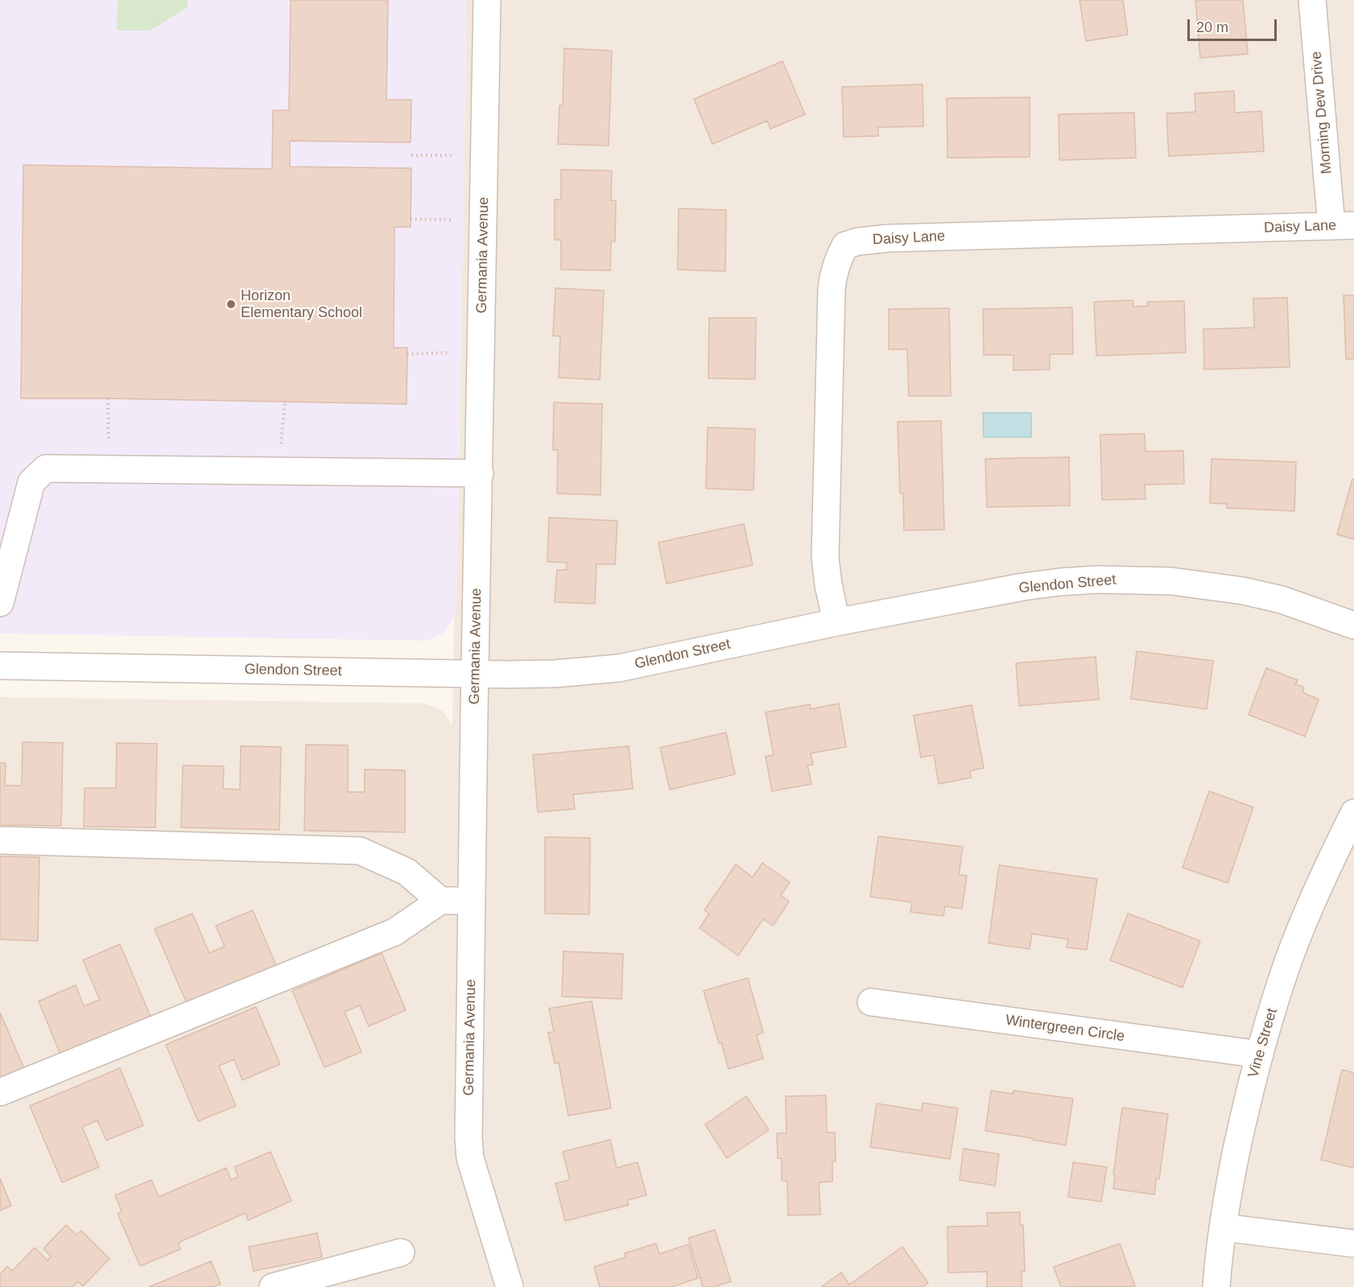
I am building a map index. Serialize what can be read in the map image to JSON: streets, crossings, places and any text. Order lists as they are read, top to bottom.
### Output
{
  "streets": {
    "street": [
      "Morning Dew Drive",
      "Daisy Lane",
      "Germania Avenue",
      "Glendon Street",
      "Wintergreen Circle",
      "Vine Street"
    ]
  },
  "crossings": [
    ["Morning Dew Drive", "Daisy Lane"],
    ["Daisy Lane", "Glendon Street"],
    ["Germania Avenue", "Glendon Street"],
    ["Wintergreen Circle", "Vine Street"]
  ],
  "places": ["Horizon Elementary School"],
  "scale_bar": "20 m"
}
